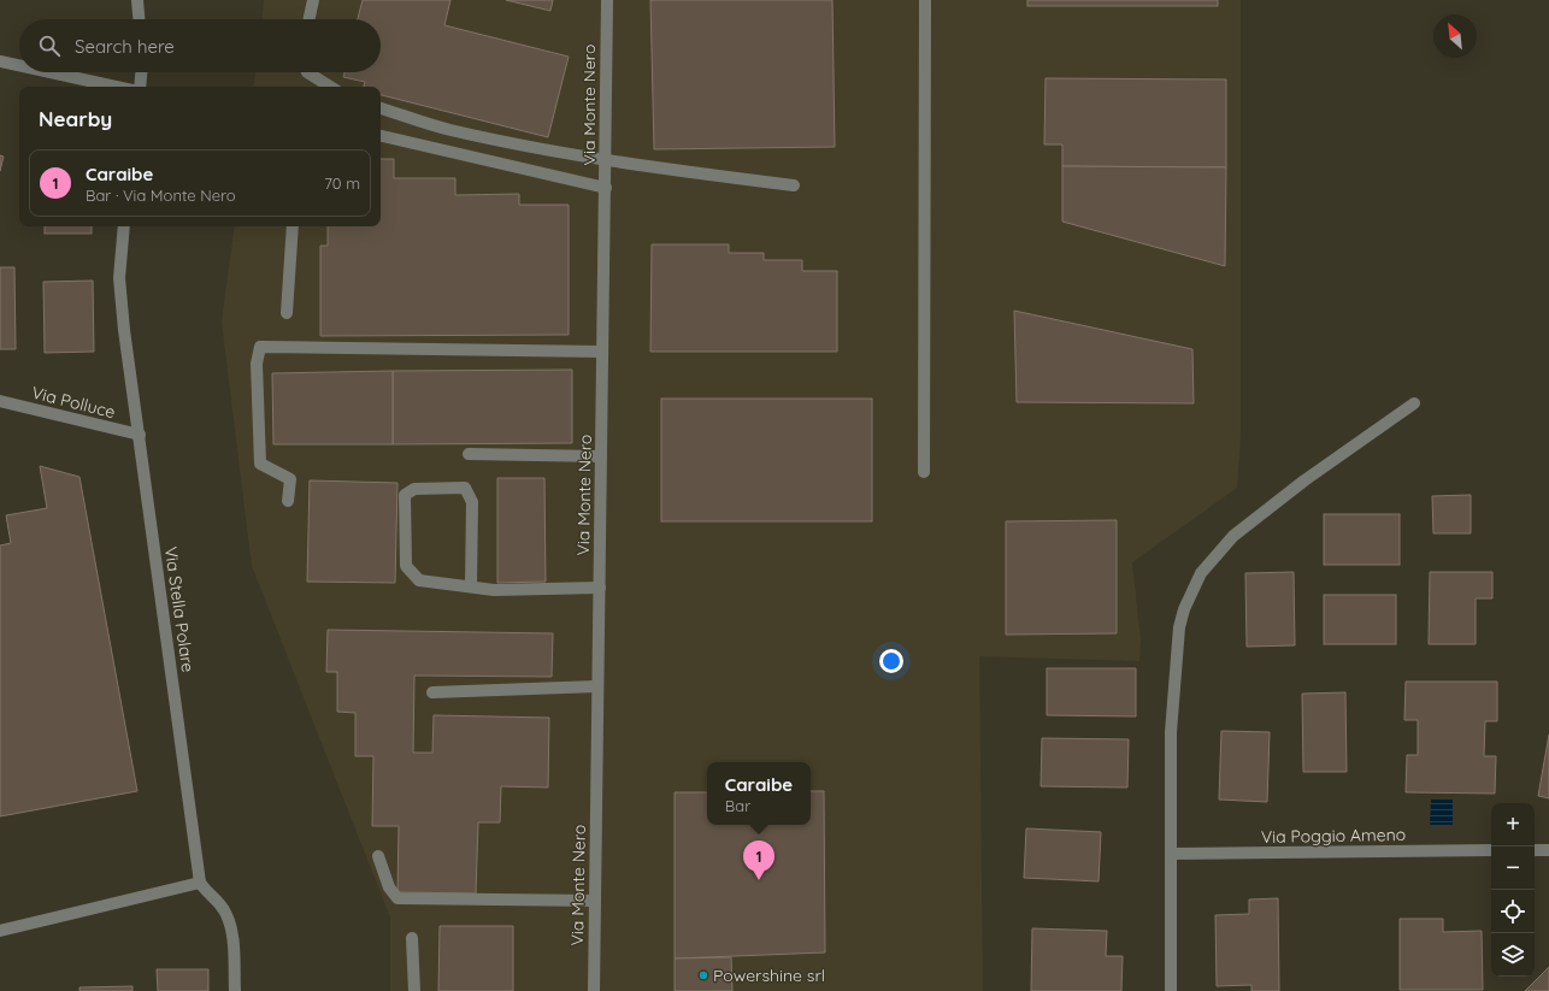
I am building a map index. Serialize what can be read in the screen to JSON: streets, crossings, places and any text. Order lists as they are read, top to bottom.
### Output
{
  "streets": {
    "street": [
      "Via Monte Nero",
      "Via Polluce",
      "Via Stella Polare",
      "Via Poggio Ameno"
    ]
  },
  "crossings": [
    ["Via Polluce", "Via Stella Polare"]
  ],
  "places": ["Powershine srl"],
  "north": "top left",
  "page": {
    "search": "Search here",
    "heading": "Nearby",
    "list": [
      {
        "mark": "1",
        "name": "Caraibe",
        "note": "Bar · Via Monte Nero",
        "value": "70 m"
      }
    ],
    "popup": ["Caraibe", "Bar"],
    "map_buttons": ["+", "−"],
    "pins": "1"
  }
}
